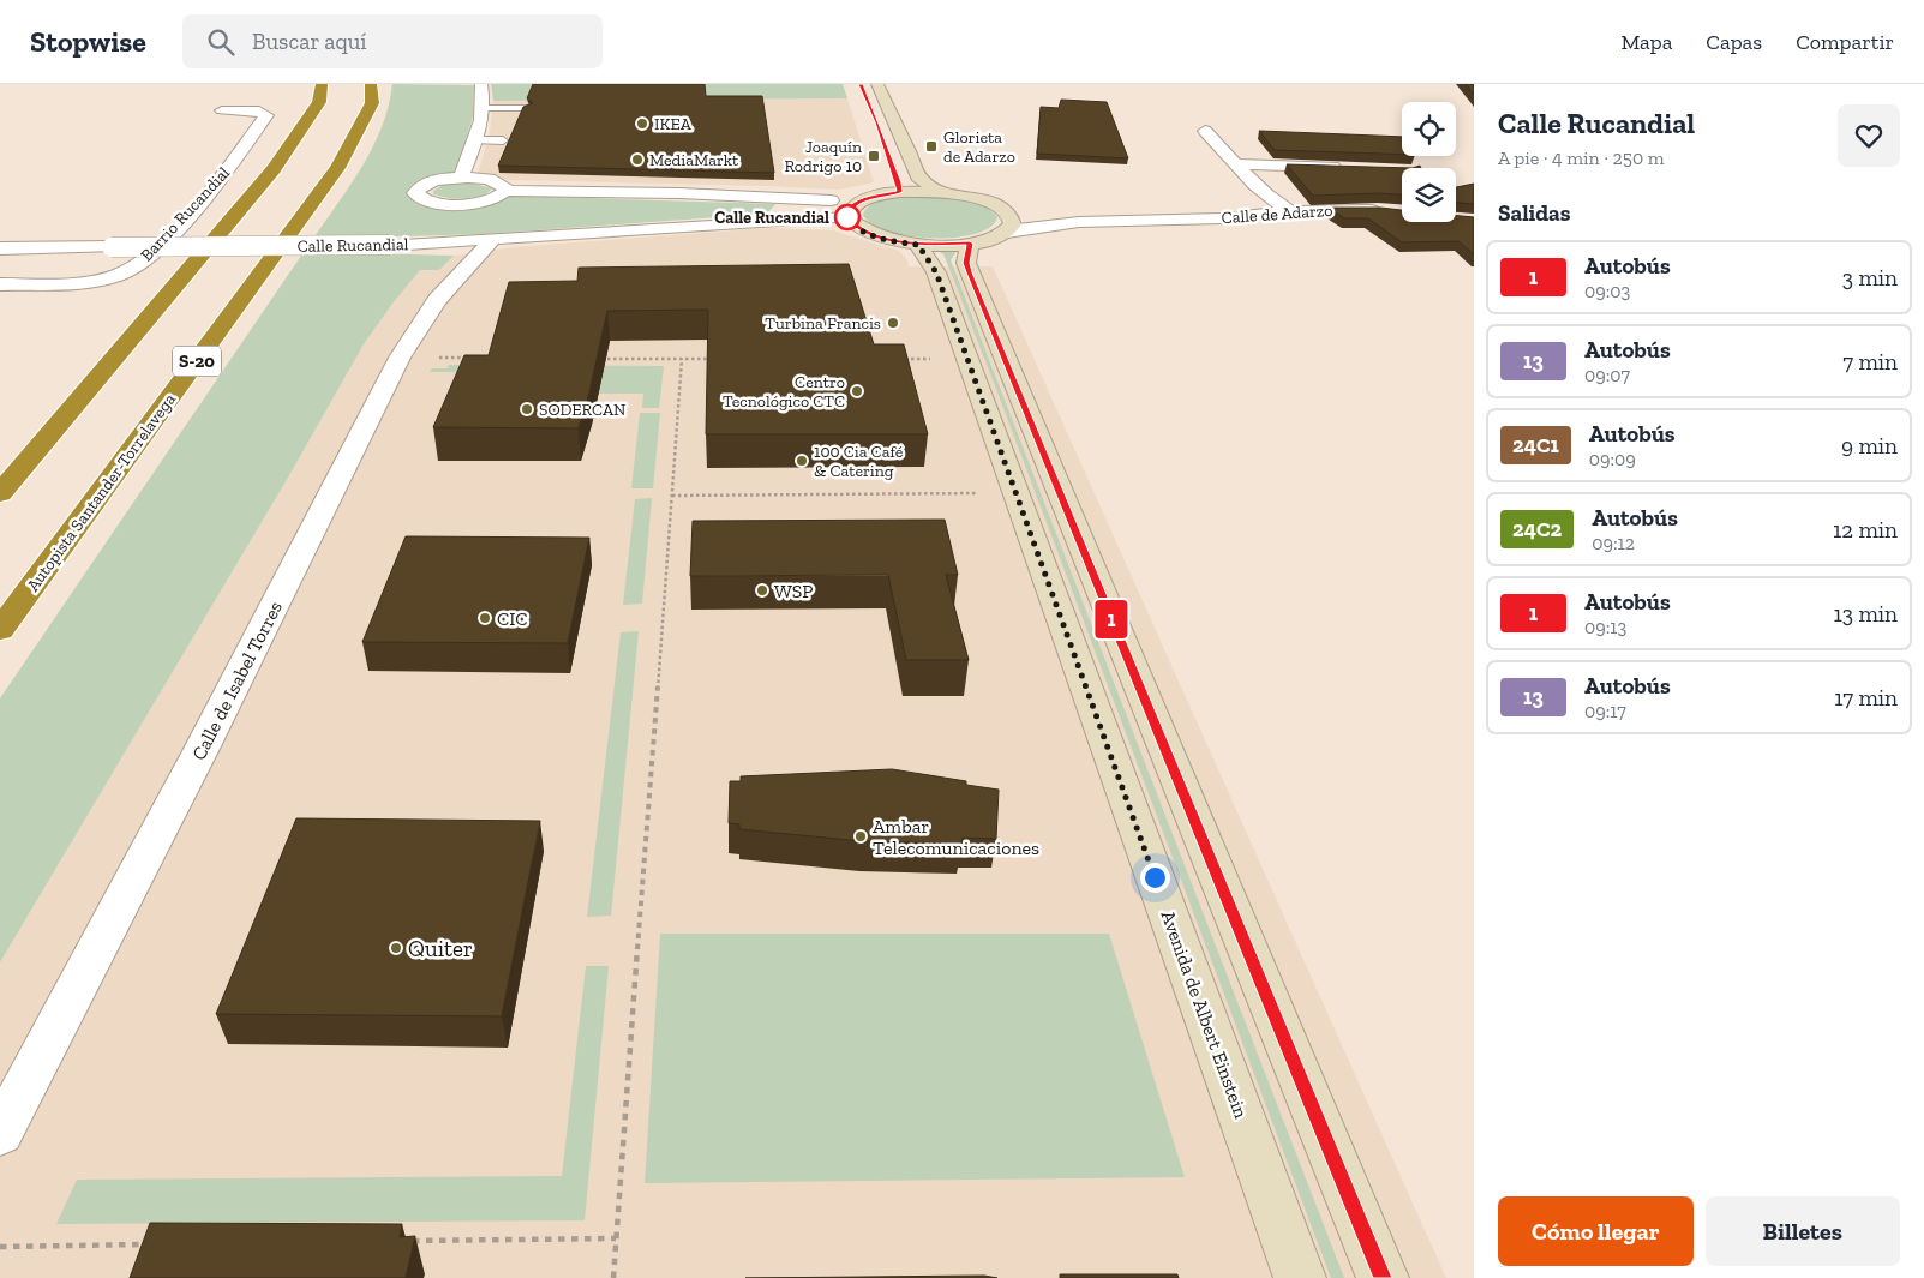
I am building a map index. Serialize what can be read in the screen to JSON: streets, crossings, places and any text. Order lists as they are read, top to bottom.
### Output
{
  "streets": {
    "highway": ["S-20", "Autopista Santander-Torrelavega"],
    "main road": ["Avenida de Albert Einstein"],
    "street": [
      "Barrio Rucandial",
      "Calle de Adarzo",
      "Calle Rucandial",
      "Calle de Isabel Torres"
    ]
  },
  "crossings": [
    ["Barrio Rucandial", "Calle Rucandial"],
    ["Calle Rucandial", "Calle de Isabel Torres"]
  ],
  "places": {
    "other": [
      "IKEA",
      "MediaMarkt",
      "Calle Rucandial",
      "Turbina Francis",
      "Centro Tecnológico CTC",
      "SODERCAN",
      "100 Cia Café & Catering",
      "WSP",
      "CIC",
      "Ambar Telecomunicaciones",
      "Quiter"
    ],
    "transit": ["Glorieta de Adarzo", "Joaquín Rodrigo 10"]
  },
  "lines": ["bus line 1"],
  "page": {
    "header": "Stopwise",
    "search": "Buscar aquí",
    "nav": ["Mapa", "Capas", "Compartir"],
    "on_map": "1",
    "heading": [
      ["Calle Rucandial", "A pie · 4 min · 250 m"],
      "Salidas"
    ],
    "list": [
      {
        "mark": "1",
        "name": "Autobús",
        "note": "09:03",
        "value": "3 min"
      },
      {
        "mark": "13",
        "name": "Autobús",
        "note": "09:07",
        "value": "7 min"
      },
      {
        "mark": "24C1",
        "name": "Autobús",
        "note": "09:09",
        "value": "9 min"
      },
      {
        "mark": "24C2",
        "name": "Autobús",
        "note": "09:12",
        "value": "12 min"
      },
      {
        "mark": "1",
        "name": "Autobús",
        "note": "09:13",
        "value": "13 min"
      },
      {
        "mark": "13",
        "name": "Autobús",
        "note": "09:17",
        "value": "17 min"
      }
    ],
    "buttons": ["Cómo llegar", "Billetes"]
  }
}
